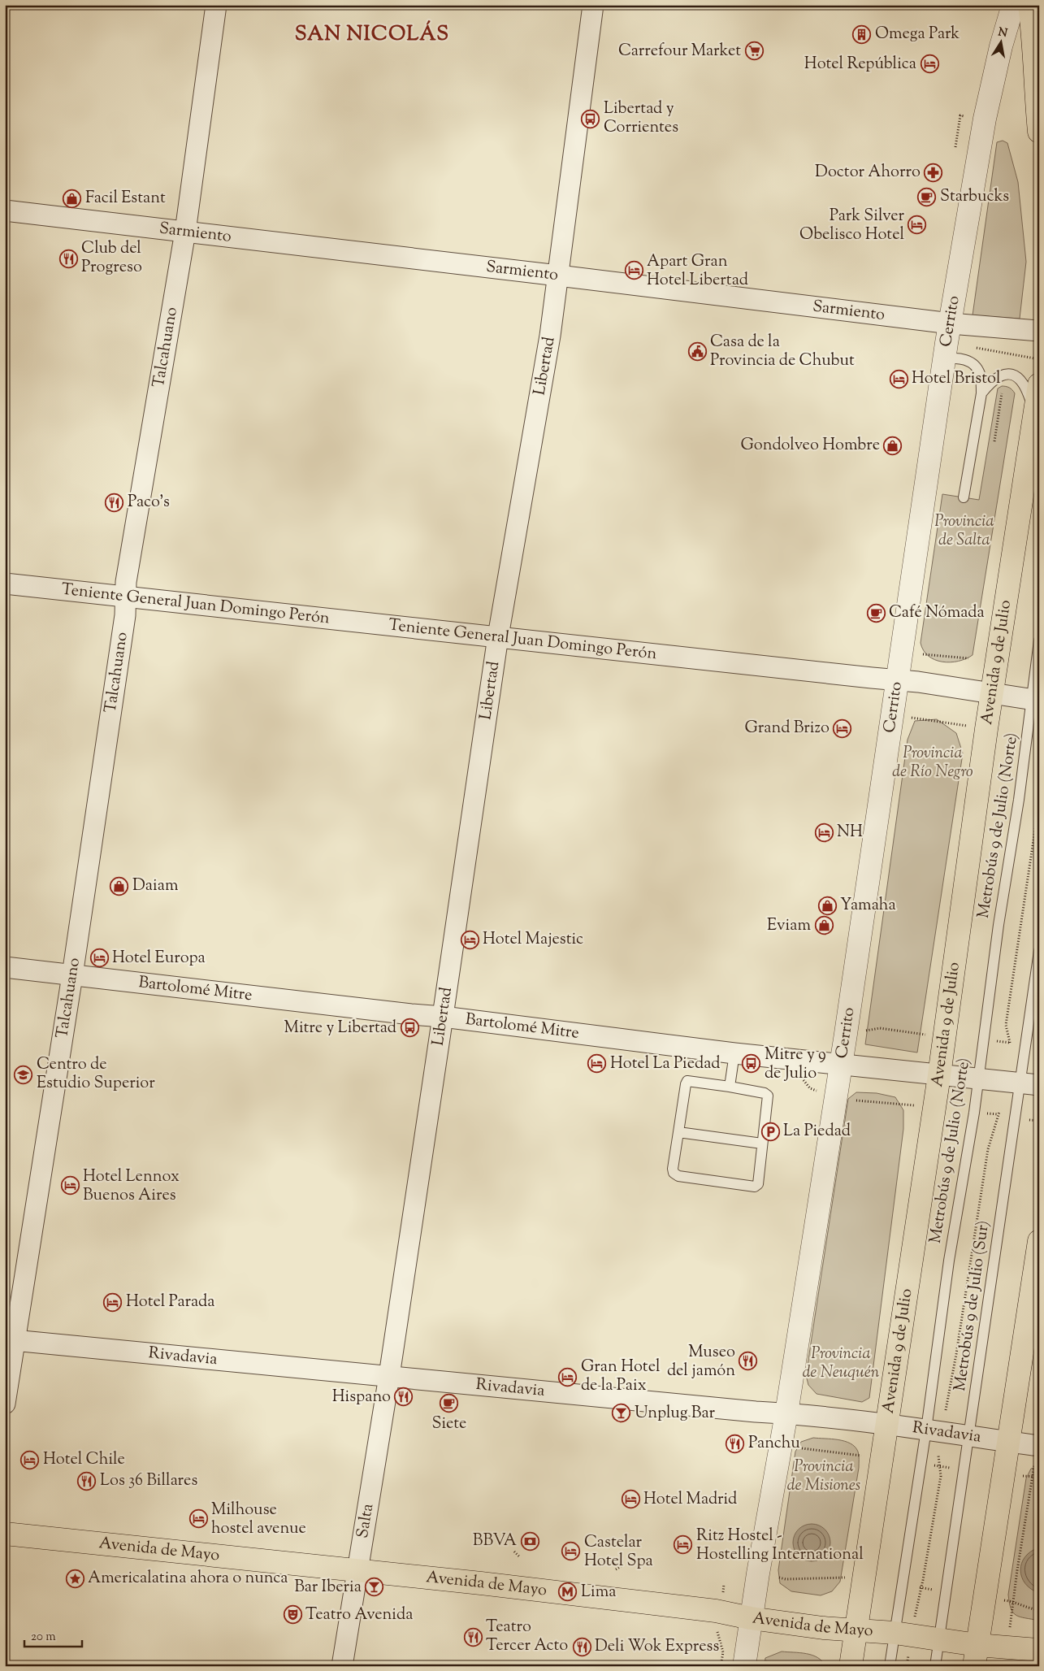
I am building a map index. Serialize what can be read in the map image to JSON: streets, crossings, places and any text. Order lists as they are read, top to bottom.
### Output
{
  "streets": {
    "main road": ["Avenida 9 de Julio", "Avenida de Mayo"],
    "street": [
      "Sarmiento",
      "Cerrito",
      "Talcahuano",
      "Libertad",
      "Teniente General Juan Domingo Perón",
      "Bartolomé Mitre",
      "Rivadavia",
      "Salta"
    ],
    "lane": ["Metrobús 9 de Julio (Norte)", "Metrobús 9 de Julio (Sur)"]
  },
  "crossings": [
    ["Sarmiento", "Cerrito"],
    ["Sarmiento", "Talcahuano"],
    ["Sarmiento", "Libertad"],
    ["Cerrito", "Teniente General Juan Domingo Perón"],
    ["Cerrito", "Bartolomé Mitre"],
    ["Cerrito", "Rivadavia"],
    ["Talcahuano", "Teniente General Juan Domingo Perón"],
    ["Talcahuano", "Bartolomé Mitre"],
    ["Talcahuano", "Rivadavia"],
    ["Libertad", "Teniente General Juan Domingo Perón"],
    ["Libertad", "Bartolomé Mitre"],
    ["Libertad", "Rivadavia"],
    ["Libertad", "Salta"],
    ["Teniente General Juan Domingo Perón", "Avenida 9 de Julio"],
    ["Teniente General Juan Domingo Perón", "Metrobús 9 de Julio (Norte)"],
    ["Avenida 9 de Julio", "Bartolomé Mitre"],
    ["Avenida 9 de Julio", "Rivadavia"],
    ["Avenida 9 de Julio", "Avenida de Mayo"],
    ["Metrobús 9 de Julio (Norte)", "Bartolomé Mitre"],
    ["Metrobús 9 de Julio (Norte)", "Rivadavia"],
    ["Metrobús 9 de Julio (Norte)", "Avenida de Mayo"],
    ["Bartolomé Mitre", "Metrobús 9 de Julio (Sur)"],
    ["Metrobús 9 de Julio (Sur)", "Rivadavia"],
    ["Metrobús 9 de Julio (Sur)", "Avenida de Mayo"],
    ["Rivadavia", "Salta"],
    ["Salta", "Avenida de Mayo"]
  ],
  "districts": ["SAN NICOLÁS"],
  "parks": [
    "Provincia de Salta",
    "Provincia de Río Negro",
    "Provincia de Neuquén",
    "Provincia de Misiones"
  ],
  "places": {
    "building": ["Omega Park"],
    "supermarket": ["Carrefour Market"],
    "hotel": [
      "Hotel República",
      "Park Silver Obelisco Hotel",
      "Apart Gran Hotel Libertad",
      "Hotel Bristol",
      "Grand Brizo",
      "NH",
      "Hotel Majestic",
      "Hotel Europa",
      "Hotel La Piedad",
      "Hotel Lennox Buenos Aires",
      "Hotel Parada",
      "Gran Hotel de la Paix",
      "Hotel Chile",
      "Hotel Madrid",
      "Milhouse hostel avenue",
      "Ritz Hostel - Hostelling International",
      "Castelar Hotel Spa"
    ],
    "bus stop": ["Libertad y Corrientes", "Mitre y Libertad", "Mitre y 9 de Julio"],
    "pharmacy": ["Doctor Ahorro"],
    "cafe": ["Starbucks", "Café Nómada", "Siete"],
    "shop": [
      "Facil Estant",
      "Gondolveo Hombre",
      "Daiam",
      "Yamaha",
      "Eviam"
    ],
    "restaurant": [
      "Club del Progreso",
      "Paco's",
      "Museo del jamón",
      "Hispano",
      "Panchu",
      "Los 36 Billares",
      "Teatro Tercer Acto",
      "Deli Wok Express"
    ],
    "public building": ["Casa de la Provincia de Chubut"],
    "school or university": ["Centro de Estudio Superior"],
    "parking": ["La Piedad"],
    "bar": ["Unplug Bar", "Bar Iberia"],
    "bank": ["BBVA"],
    "place": ["Americalatina ahora o nunca"],
    "metro station": ["Lima"],
    "theatre": ["Teatro Avenida"]
  },
  "scale_bar": "20 m",
  "north": "top"
}
